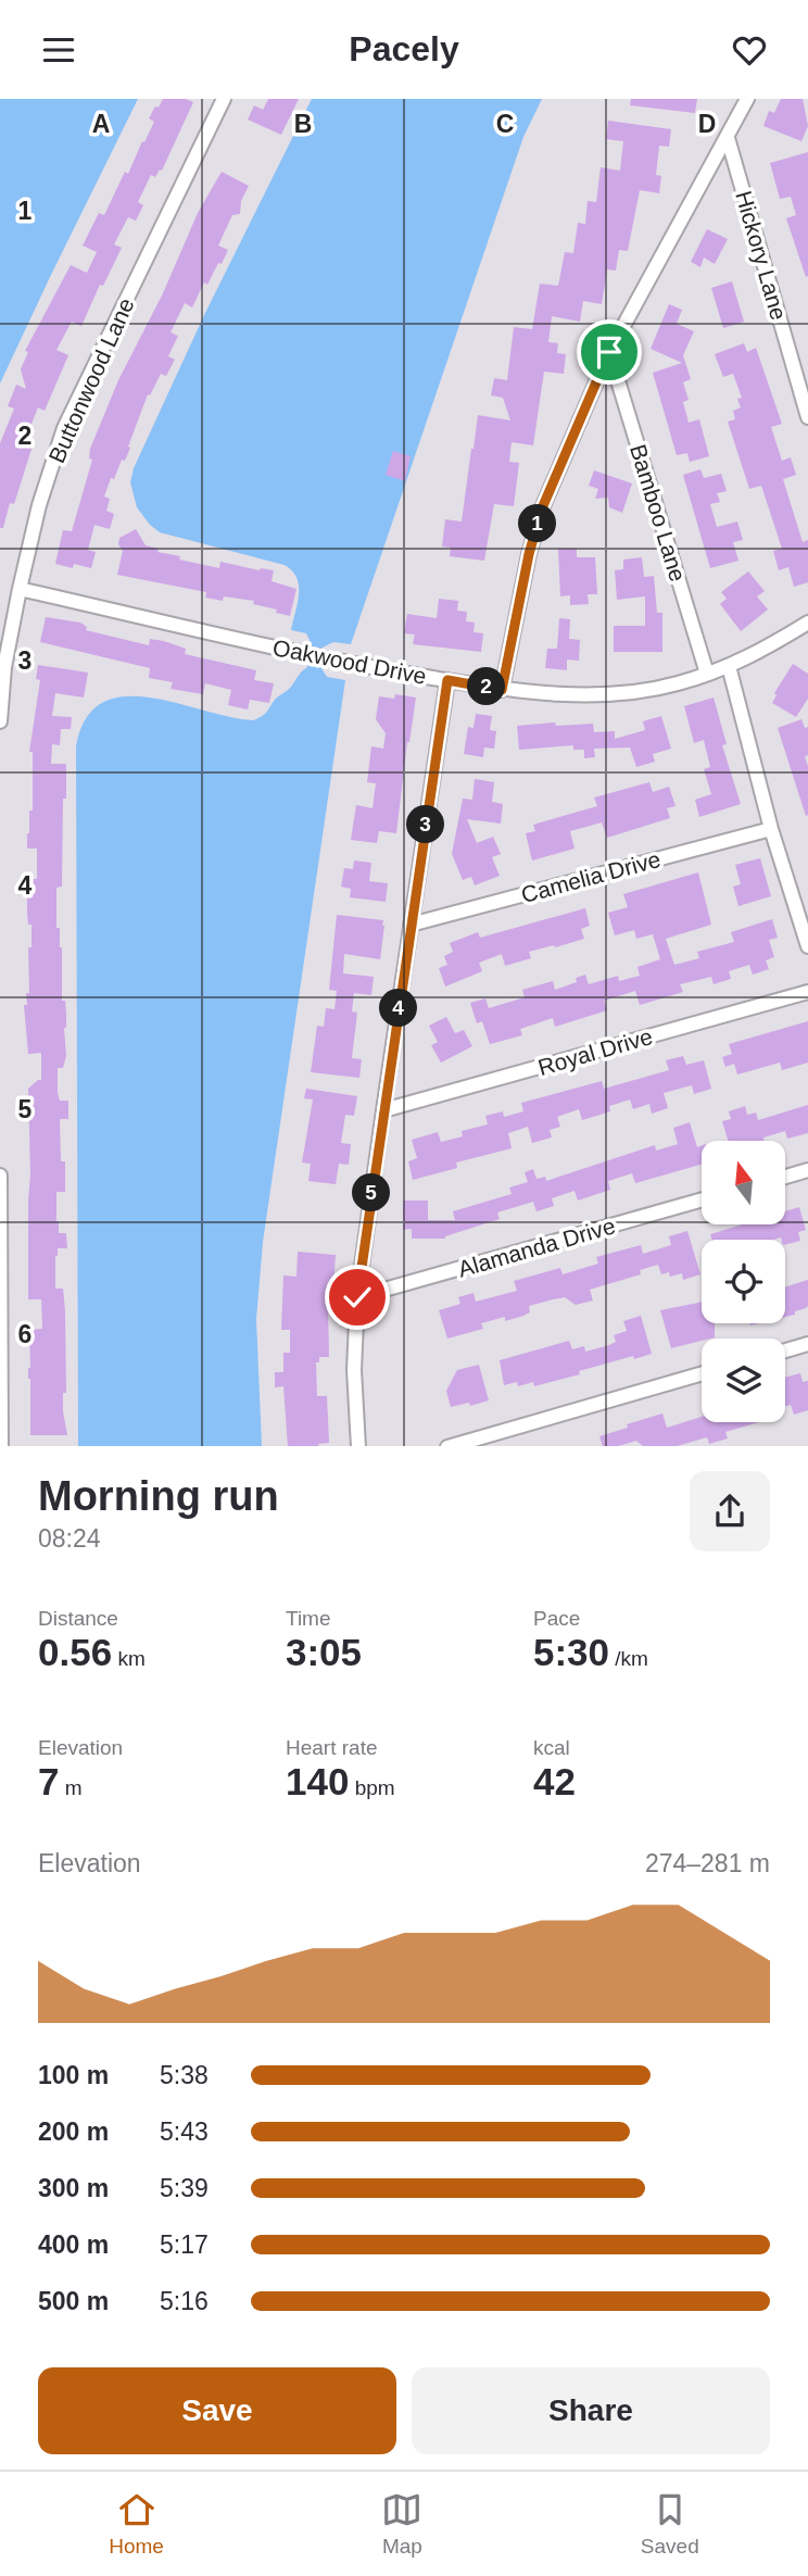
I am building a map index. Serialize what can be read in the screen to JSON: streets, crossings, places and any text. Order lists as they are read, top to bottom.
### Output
{
  "streets": {
    "street": [
      "Hickory Lane",
      "Buttonwood Lane",
      "Bamboo Lane",
      "Oakwood Drive",
      "Camelia Drive",
      "Royal Drive",
      "Alamanda Drive"
    ]
  },
  "crossings": [
    ["Buttonwood Lane", "Oakwood Drive"],
    ["Bamboo Lane", "Oakwood Drive"]
  ],
  "north": "top",
  "page": {
    "header": "Pacely",
    "pins": [
      "1",
      "2",
      "3",
      "4",
      "5"
    ],
    "heading": ["Morning run", "08:24"],
    "stats": [
      ["Distance", "0.56 km"],
      ["Time", "3:05"],
      ["Pace", "5:30 /km"],
      ["Elevation", "7 m"],
      ["Heart rate", "140 bpm"],
      ["kcal", "42"]
    ],
    "chart": ["Elevation", "274–281 m"],
    "list": [
      {
        "name": "100 m",
        "note": "5:38"
      },
      {
        "name": "200 m",
        "note": "5:43"
      },
      {
        "name": "300 m",
        "note": "5:39"
      },
      {
        "name": "400 m",
        "note": "5:17"
      },
      {
        "name": "500 m",
        "note": "5:16"
      }
    ],
    "buttons": ["Save", "Share"],
    "tabs": ["Home", "Map", "Saved"]
  },
  "grid": {
    "columns": [
      "A",
      "B",
      "C",
      "D"
    ],
    "rows": [
      "1",
      "2",
      "3",
      "4",
      "5",
      "6"
    ]
  }
}
